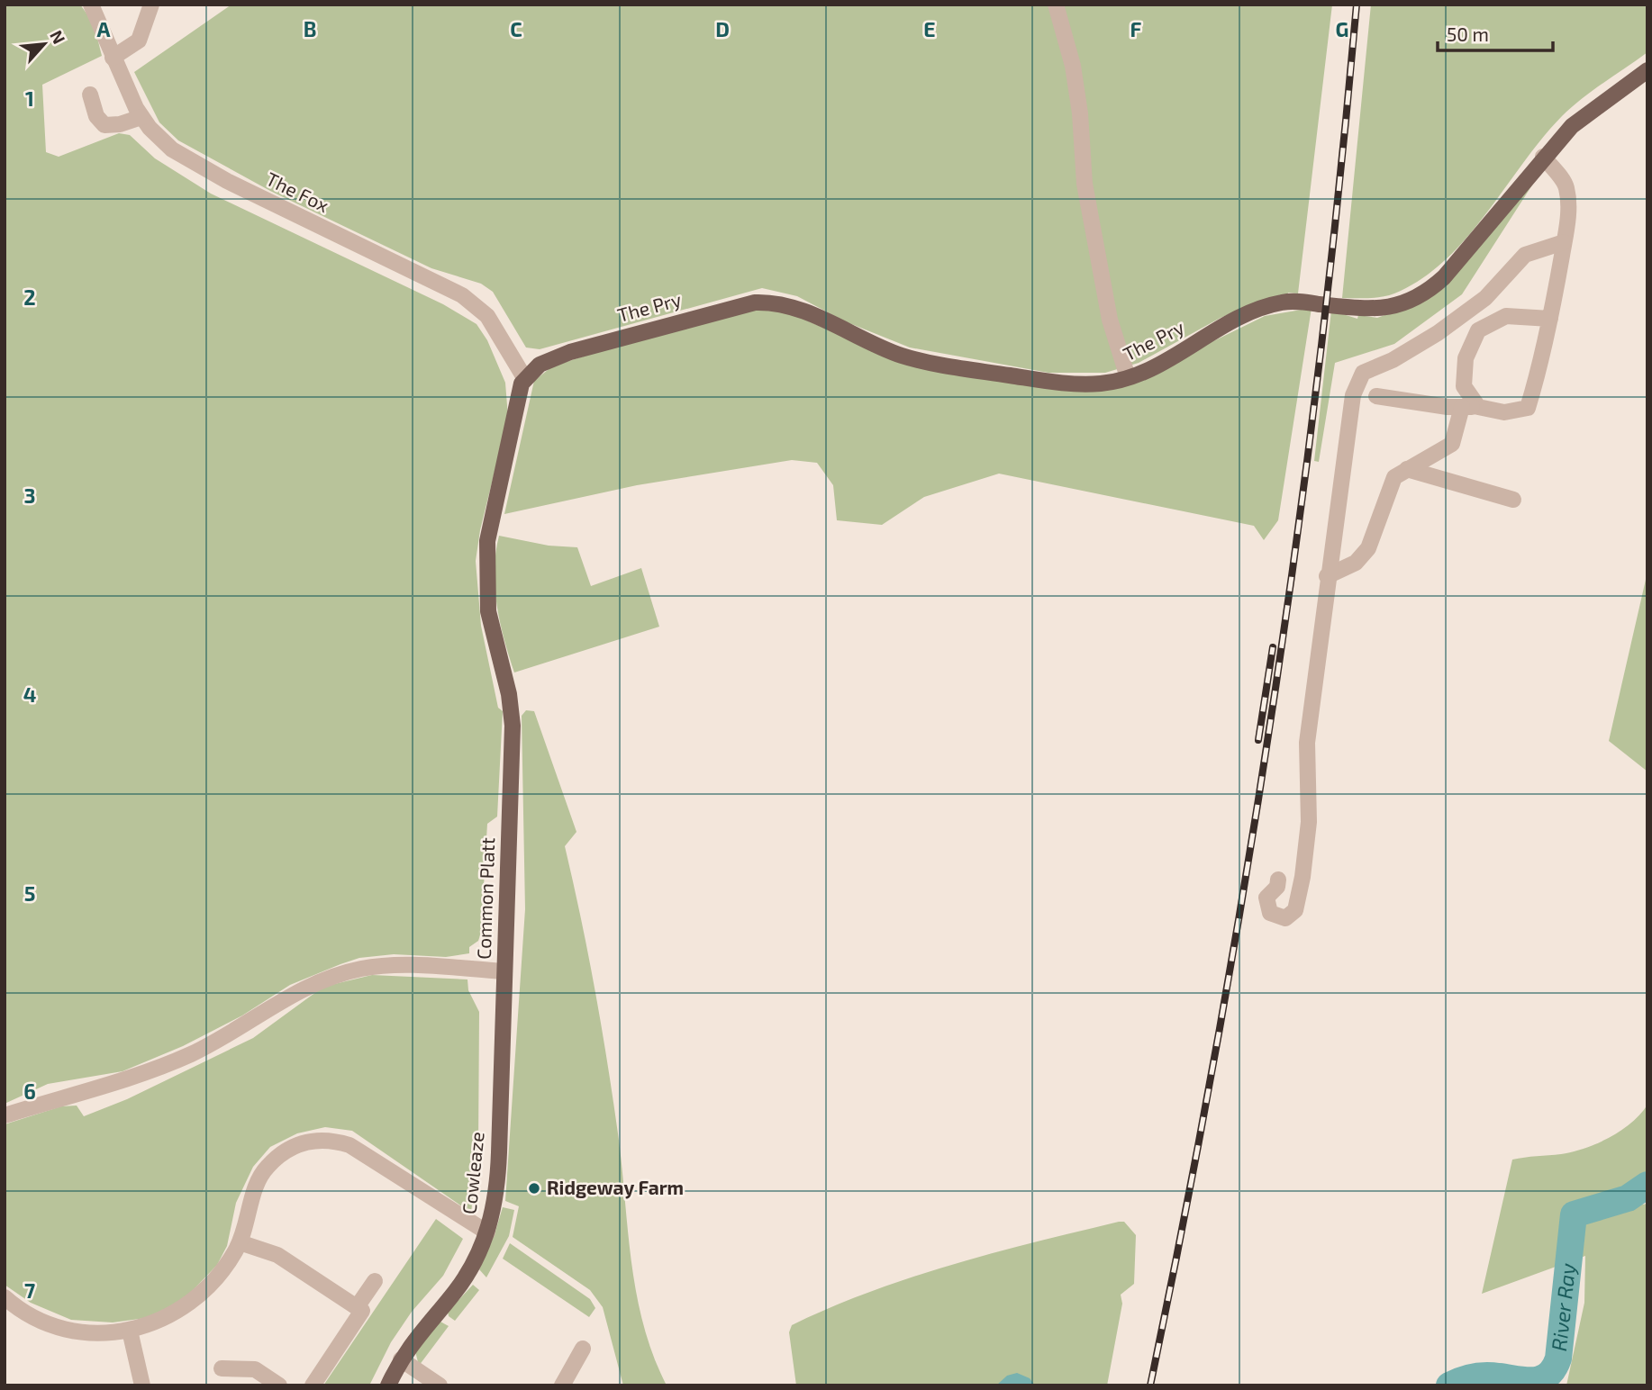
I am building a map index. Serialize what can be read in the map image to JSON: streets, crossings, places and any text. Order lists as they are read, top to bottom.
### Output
{
  "streets": {
    "main road": ["The Pry", "Common Platt", "Cowleaze"],
    "street": ["The Fox"]
  },
  "crossings": [
    ["The Fox", "The Pry"],
    ["The Fox", "Common Platt"],
    ["The Pry", "Common Platt"],
    ["Common Platt", "Cowleaze"]
  ],
  "water": ["River Ray"],
  "places": ["Ridgeway Farm"],
  "scale_bar": "50 m",
  "north": "top right",
  "grid": {
    "columns": [
      "A",
      "B",
      "C",
      "D",
      "E",
      "F",
      "G"
    ],
    "rows": [
      "1",
      "2",
      "3",
      "4",
      "5",
      "6",
      "7"
    ]
  }
}
